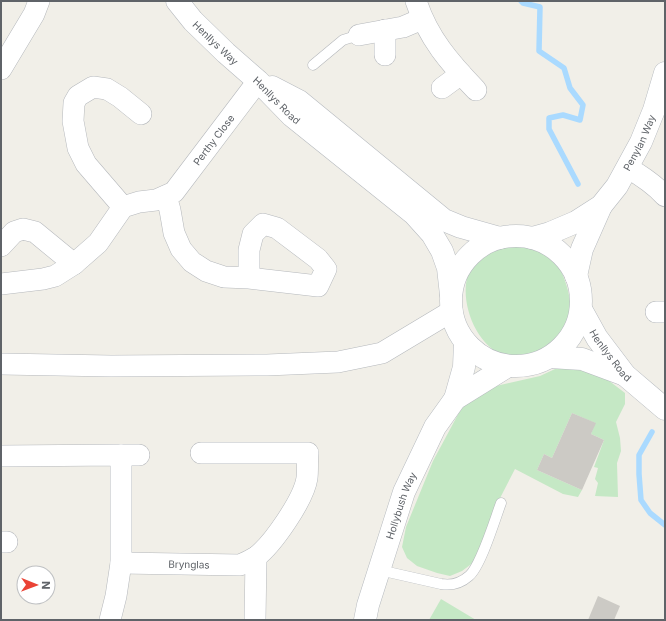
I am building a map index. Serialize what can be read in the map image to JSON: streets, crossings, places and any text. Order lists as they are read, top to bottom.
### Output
{
  "streets": {
    "street": [
      "Henllys Way",
      "Henllys Road",
      "Perthy Close",
      "Penylan Way",
      "Hollybush Way",
      "Brynglas"
    ]
  },
  "crossings": [
    ["Henllys Way", "Henllys Road"],
    ["Henllys Way", "Perthy Close"],
    ["Henllys Road", "Perthy Close"],
    ["Henllys Road", "Penylan Way"],
    ["Henllys Road", "Hollybush Way"],
    ["Penylan Way", "Hollybush Way"]
  ],
  "north": "right"
}
